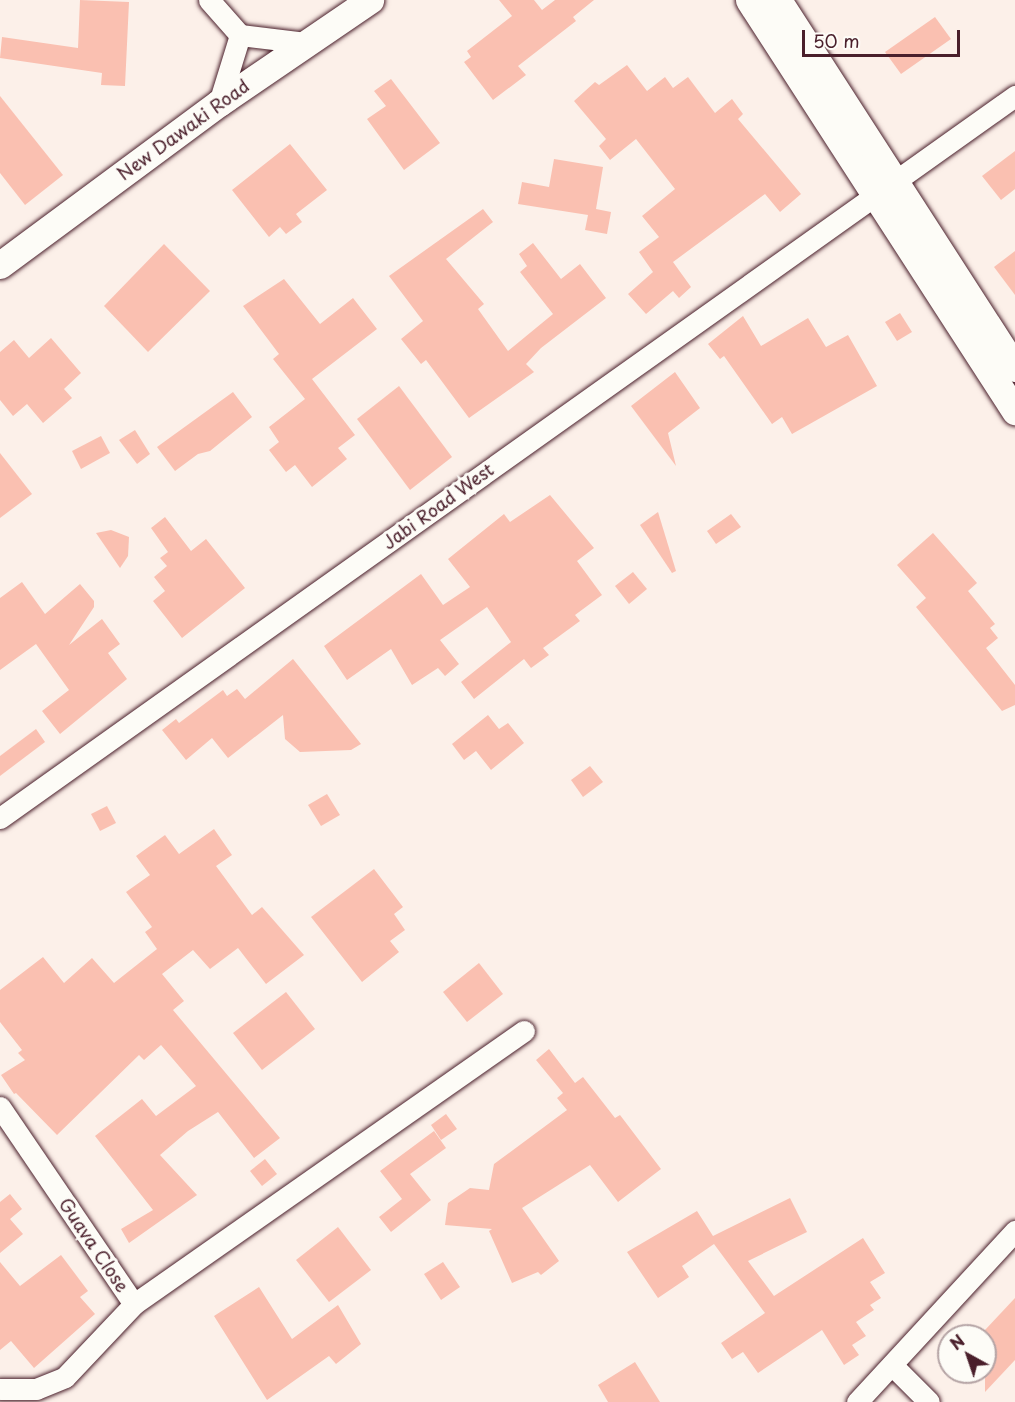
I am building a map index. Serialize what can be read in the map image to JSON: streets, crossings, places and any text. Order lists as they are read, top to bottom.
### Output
{
  "streets": {
    "street": ["New Dawaki Road", "Jabi Road West", "Guava Close"]
  },
  "scale_bar": "50 m",
  "north": "top left"
}
